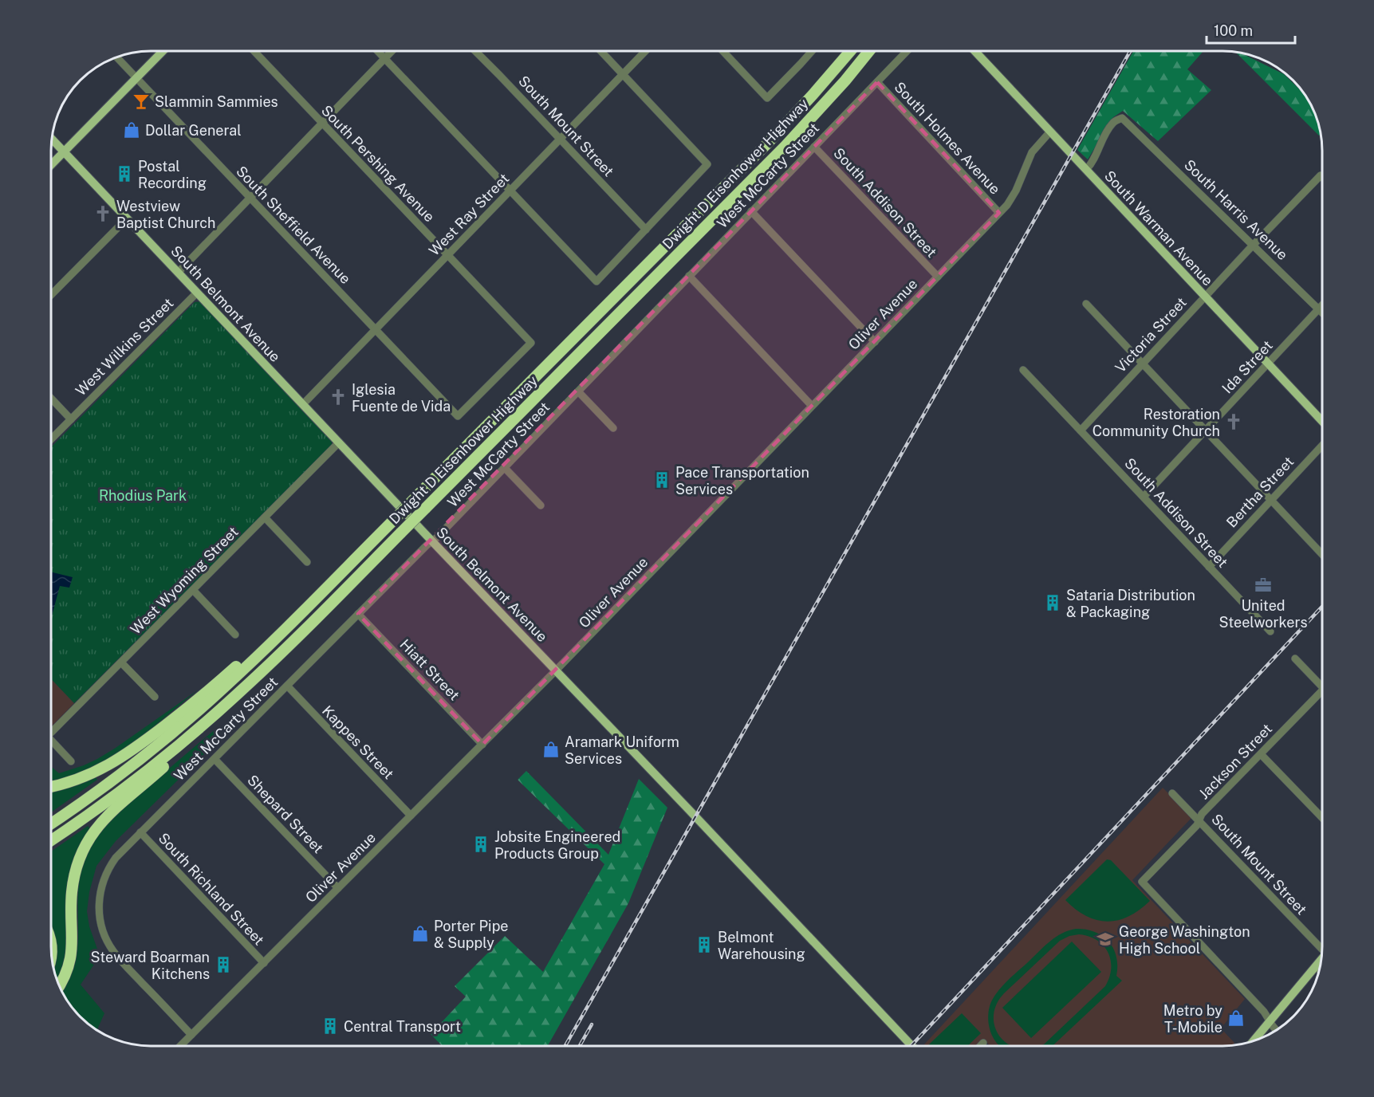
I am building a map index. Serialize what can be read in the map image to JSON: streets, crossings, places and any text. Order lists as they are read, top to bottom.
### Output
{
  "streets": {
    "highway": ["Dwight D Eisenhower Highway"],
    "main road": ["South Warman Avenue", "South Belmont Avenue"],
    "street": [
      "South Mount Street",
      "South Holmes Avenue",
      "South Pershing Avenue",
      "West McCarty Street",
      "South Addison Street",
      "South Harris Avenue",
      "West Ray Street",
      "South Sheffield Avenue",
      "Oliver Avenue",
      "Victoria Street",
      "West Wilkins Street",
      "Ida Street",
      "Bertha Street",
      "West Wyoming Street",
      "Hiatt Street",
      "Kappes Street",
      "Jackson Street",
      "Shepard Street",
      "South Richland Street"
    ]
  },
  "crossings": [
    ["South Mount Street", "West Ray Street"],
    ["South Mount Street", "Jackson Street"],
    ["South Holmes Avenue", "West McCarty Street"],
    ["South Holmes Avenue", "Oliver Avenue"],
    ["South Pershing Avenue", "West Ray Street"],
    ["South Pershing Avenue", "South Sheffield Avenue"],
    ["West McCarty Street", "South Addison Street"],
    ["West McCarty Street", "South Belmont Avenue"],
    ["West McCarty Street", "Oliver Avenue"],
    ["West McCarty Street", "Hiatt Street"],
    ["West McCarty Street", "Kappes Street"],
    ["West McCarty Street", "Shepard Street"],
    ["West McCarty Street", "South Richland Street"],
    ["South Addison Street", "Oliver Avenue"],
    ["South Addison Street", "Victoria Street"],
    ["South Addison Street", "Ida Street"],
    ["South Addison Street", "Bertha Street"],
    ["South Harris Avenue", "South Warman Avenue"],
    ["South Harris Avenue", "Victoria Street"],
    ["South Harris Avenue", "Ida Street"],
    ["West Ray Street", "South Sheffield Avenue"],
    ["West Ray Street", "South Belmont Avenue"],
    ["South Warman Avenue", "Oliver Avenue"],
    ["South Warman Avenue", "Victoria Street"],
    ["South Warman Avenue", "Ida Street"],
    ["South Belmont Avenue", "Oliver Avenue"],
    ["South Belmont Avenue", "West Wilkins Street"],
    ["South Belmont Avenue", "West Wyoming Street"],
    ["Oliver Avenue", "Hiatt Street"],
    ["Oliver Avenue", "Kappes Street"],
    ["Oliver Avenue", "Shepard Street"],
    ["Oliver Avenue", "South Richland Street"]
  ],
  "parks": ["Rhodius Park"],
  "places": {
    "bar": ["Slammin Sammies"],
    "shop": [
      "Dollar General",
      "Aramark Uniform Services",
      "Porter Pipe & Supply",
      "Metro by T-Mobile"
    ],
    "building": [
      "Postal Recording",
      "Pace Transportation Services",
      "Sataria Distribution & Packaging",
      "Jobsite Engineered Products Group",
      "Belmont Warehousing",
      "Steward Boarman Kitchens",
      "Central Transport"
    ],
    "church": ["Westview Baptist Church", "Iglesia Fuente de Vida", "Restoration Community Church"],
    "office": ["United Steelworkers"],
    "school or university": ["George Washington High School"]
  },
  "scale_bar": "100 m"
}
